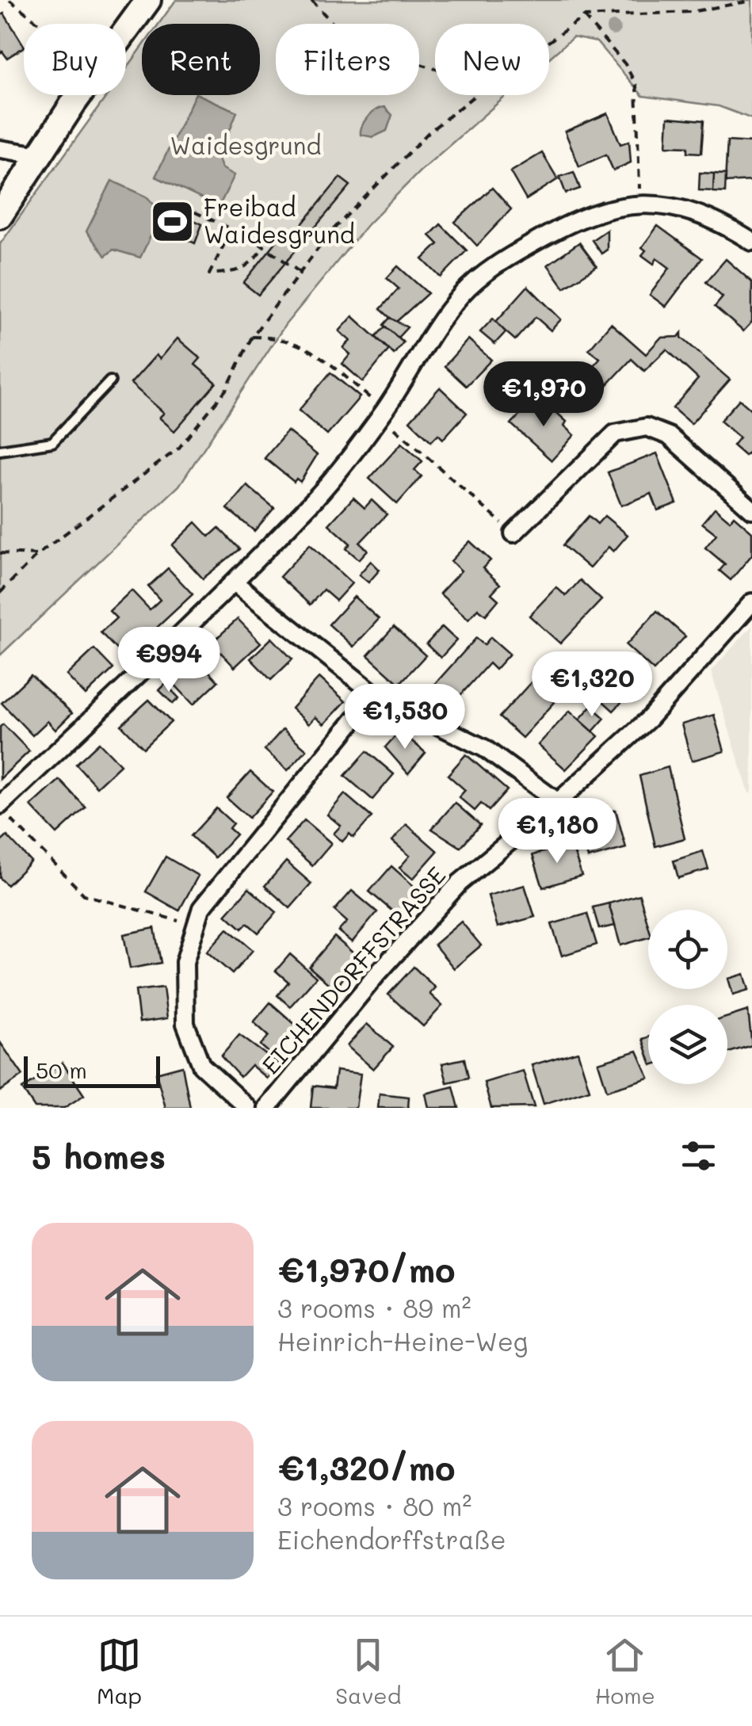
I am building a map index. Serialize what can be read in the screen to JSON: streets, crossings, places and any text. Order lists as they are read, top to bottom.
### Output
{
  "streets": {
    "street": ["EICHENDORFFSTRASSE"]
  },
  "parks": ["Waidesgrund"],
  "places": {
    "sports": ["Freibad Waidesgrund"]
  },
  "scale_bar": "50 m",
  "page": {
    "chip": [
      "Buy",
      "Rent",
      "Filters",
      "New"
    ],
    "price": [
      "€1,970",
      "€994",
      "€1,320",
      "€1,530",
      "€1,180"
    ],
    "scale": "50 m",
    "heading": "5 homes",
    "list": [
      {
        "name": "€1,970/mo",
        "note": "3 rooms · 89 m² · Heinrich-Heine-Weg"
      },
      {
        "name": "€1,320/mo",
        "note": "3 rooms · 80 m² · Eichendorffstraße"
      }
    ],
    "tabs": ["Map", "Saved", "Home"]
  }
}
